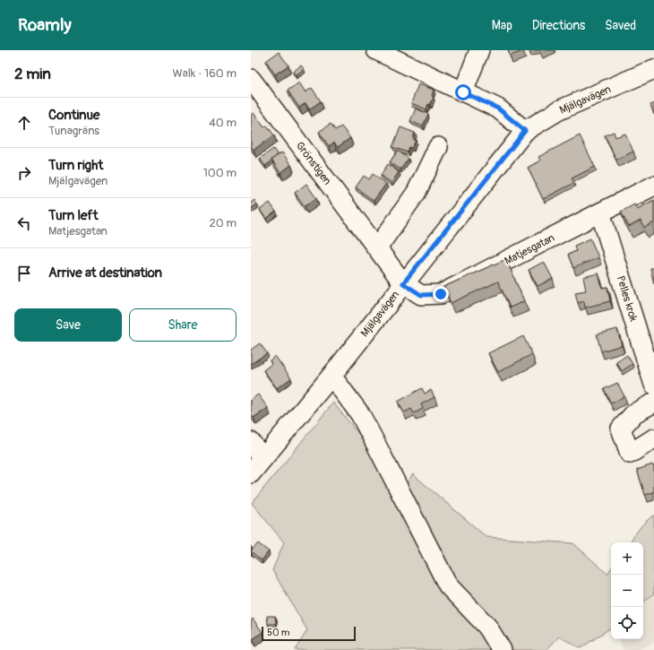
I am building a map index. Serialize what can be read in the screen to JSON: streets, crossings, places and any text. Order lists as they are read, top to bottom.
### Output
{
  "streets": {
    "street": [
      "Mjälgavägen",
      "Grönstigen",
      "Matjesgatan",
      "Pelles krok"
    ]
  },
  "crossings": [
    ["Mjälgavägen", "Grönstigen"],
    ["Mjälgavägen", "Matjesgatan"],
    ["Grönstigen", "Matjesgatan"],
    ["Matjesgatan", "Pelles krok"]
  ],
  "scale_bar": "50 m",
  "page": {
    "header": "Roamly",
    "nav": ["Map", "Directions", "Saved"],
    "heading": ["2 min", "Walk · 160 m"],
    "list": [
      ["Continue", "Tunagräns", "40 m"],
      ["Turn right", "Mjälgavägen", "100 m"],
      ["Turn left", "Matjesgatan", "20 m"],
      "Arrive at destination"
    ],
    "buttons": ["Save", "Share"],
    "map_buttons": ["+", "−"],
    "scale": "50 m"
  }
}
